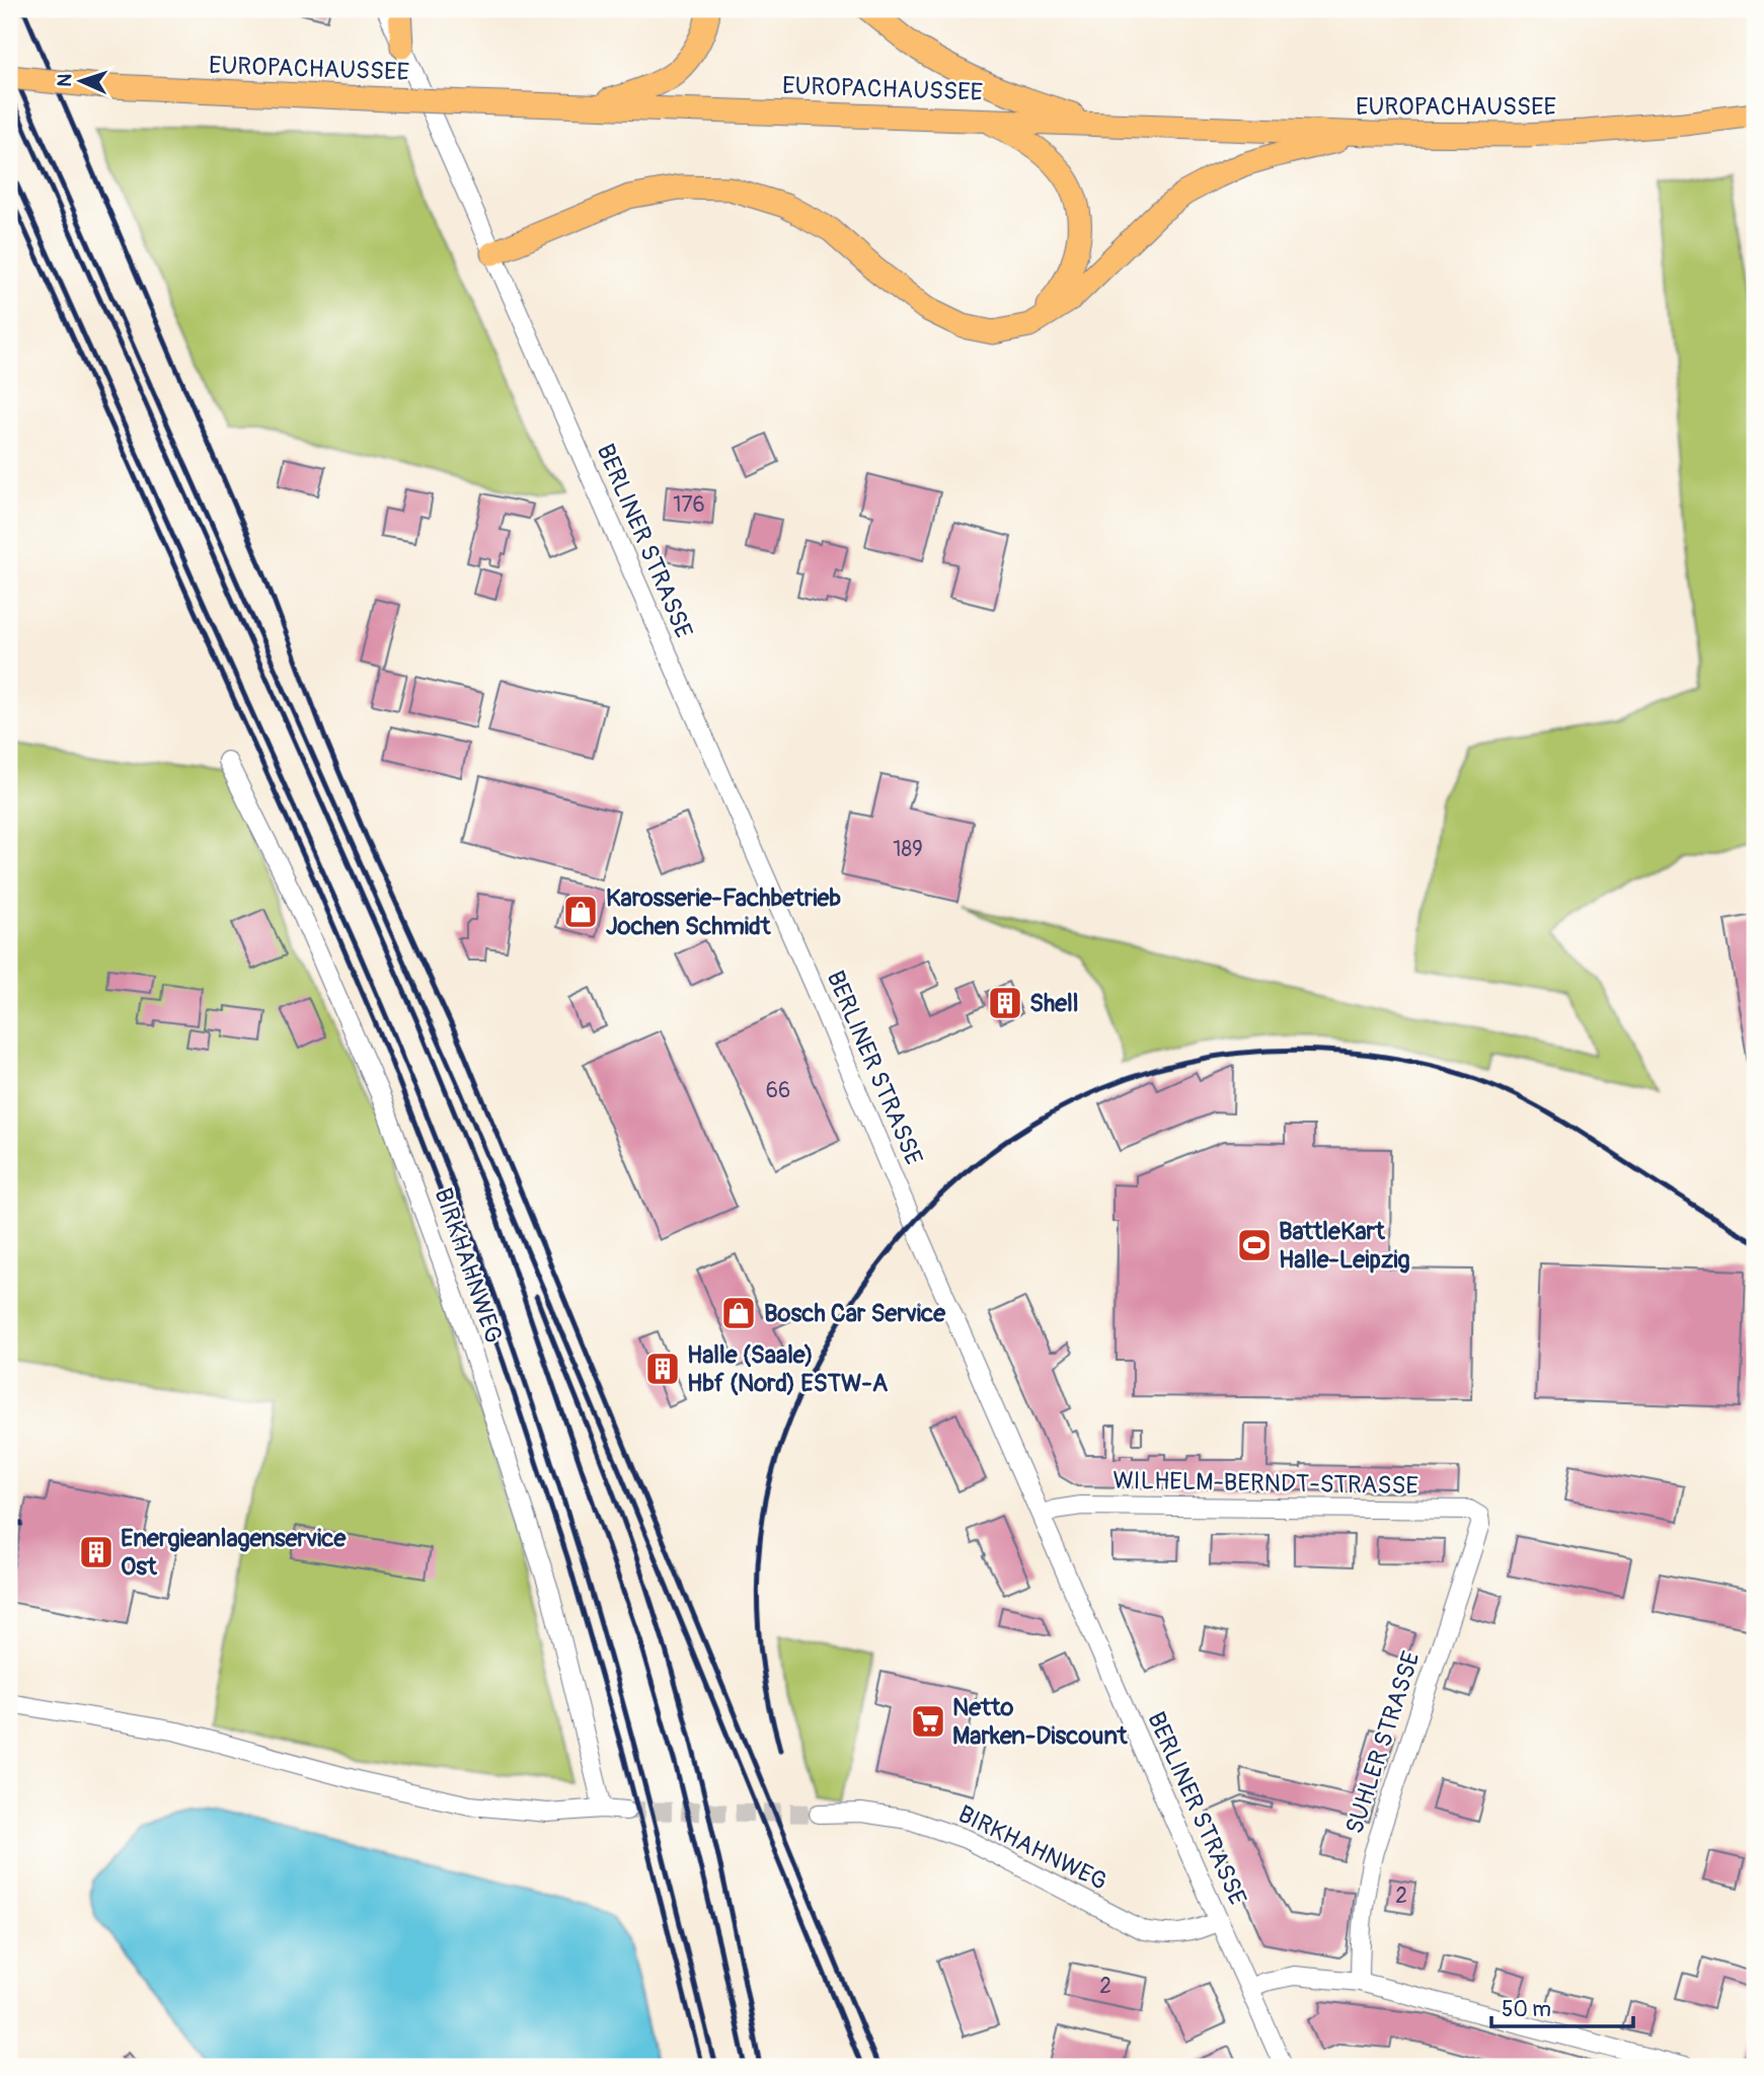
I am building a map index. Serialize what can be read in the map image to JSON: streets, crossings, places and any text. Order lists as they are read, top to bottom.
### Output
{
  "streets": {
    "main road": ["EUROPACHAUSSEE"],
    "street": [
      "BERLINER STRASSE",
      "BIRKHAHNWEG",
      "WILHELM-BERNDT-STRASSE",
      "SUHLER STRASSE"
    ]
  },
  "crossings": [
    ["BERLINER STRASSE", "BIRKHAHNWEG"],
    ["BERLINER STRASSE", "WILHELM-BERNDT-STRASSE"],
    ["WILHELM-BERNDT-STRASSE", "SUHLER STRASSE"]
  ],
  "places": {
    "shop": ["Karosserie-Fachbetrieb Jochen Schmidt", "Bosch Car Service"],
    "building": ["Shell", "Halle (Saale) Hbf (Nord) ESTW-A", "Energieanlagenservice Ost"],
    "sports": ["BattleKart Halle-Leipzig"],
    "supermarket": ["Netto Marken-Discount"]
  },
  "house_numbers": [
    "176",
    "189",
    "66",
    "2",
    "2"
  ],
  "scale_bar": "50 m",
  "north": "left"
}
